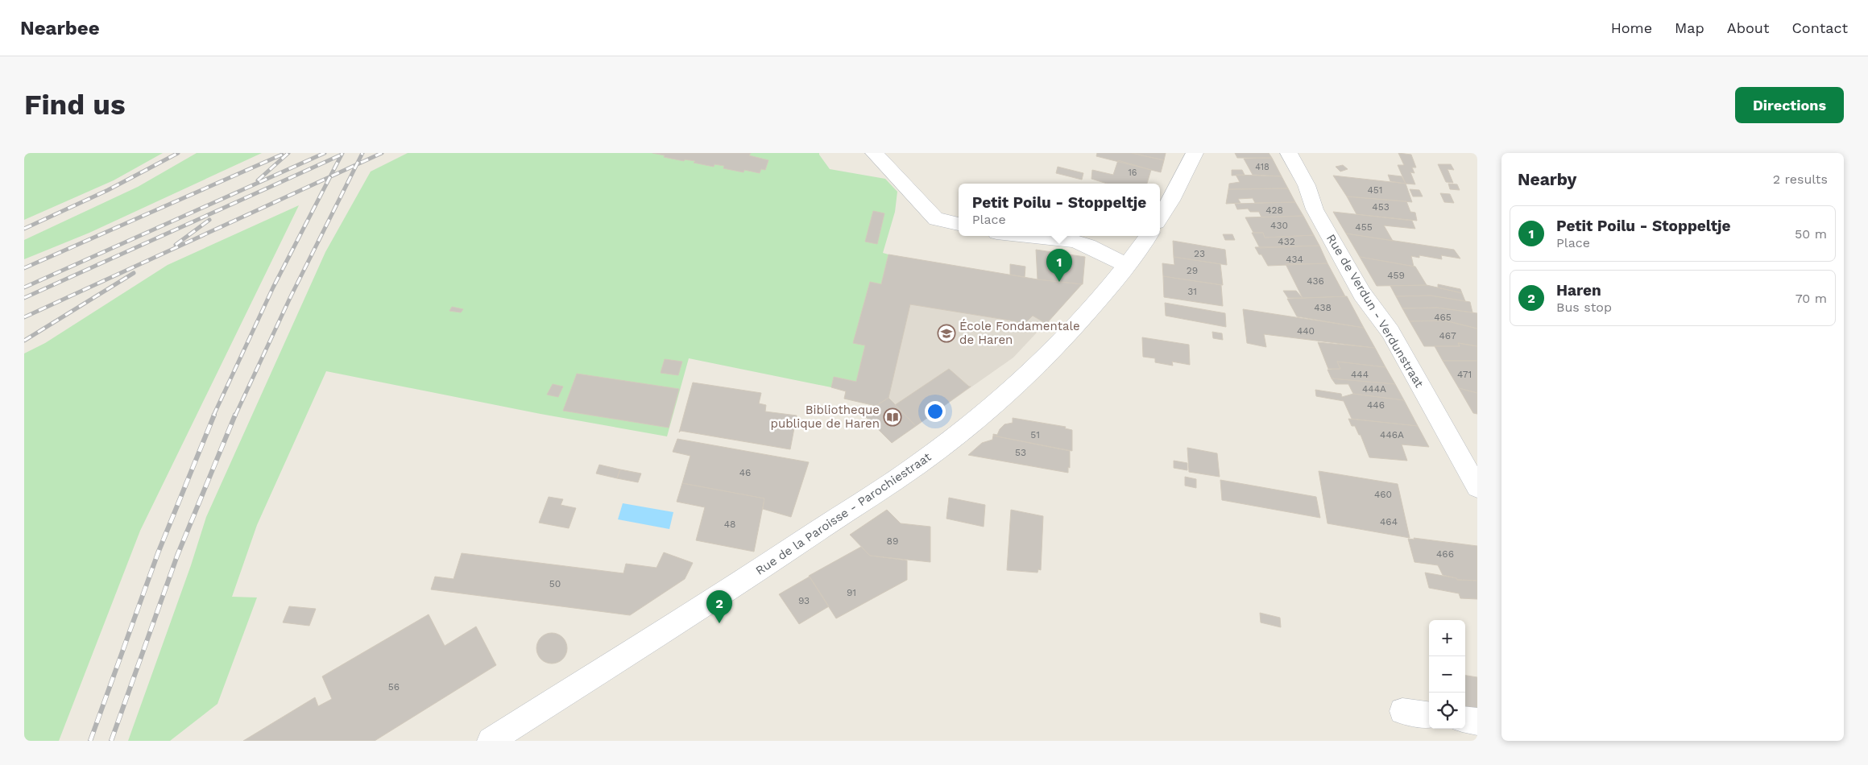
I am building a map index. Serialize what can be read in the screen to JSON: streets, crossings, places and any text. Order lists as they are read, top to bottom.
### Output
{
  "streets": {
    "street": ["Rue de Verdun - Verdunstraat", "Rue de la Paroisse - Parochiestraat"]
  },
  "places": {
    "school or university": ["École Fondamentale de Haren"],
    "library": ["Bibliotheque publique de Haren"]
  },
  "house_numbers": [
    "418",
    "16",
    "451",
    "453",
    "428",
    "430",
    "455",
    "432",
    "23",
    "434",
    "29",
    "459",
    "436",
    "31",
    "438",
    "465",
    "440",
    "467",
    "444",
    "471",
    "444A",
    "446",
    "51",
    "446A",
    "53",
    "46",
    "460",
    "464",
    "48",
    "89",
    "466",
    "50",
    "91",
    "93",
    "56"
  ],
  "page": {
    "header": "Nearbee",
    "nav": [
      "Home",
      "Map",
      "About",
      "Contact"
    ],
    "buttons": "Directions",
    "title": "Find us",
    "heading": ["Nearby", "2 results"],
    "popup": ["Petit Poilu - Stoppeltje", "Place"],
    "list": [
      {
        "mark": "1",
        "name": "Petit Poilu - Stoppeltje",
        "note": "Place",
        "value": "50 m"
      },
      {
        "mark": "2",
        "name": "Haren",
        "note": "Bus stop",
        "value": "70 m"
      }
    ],
    "pins": ["1", "2"],
    "map_buttons": ["+", "−"]
  }
}
